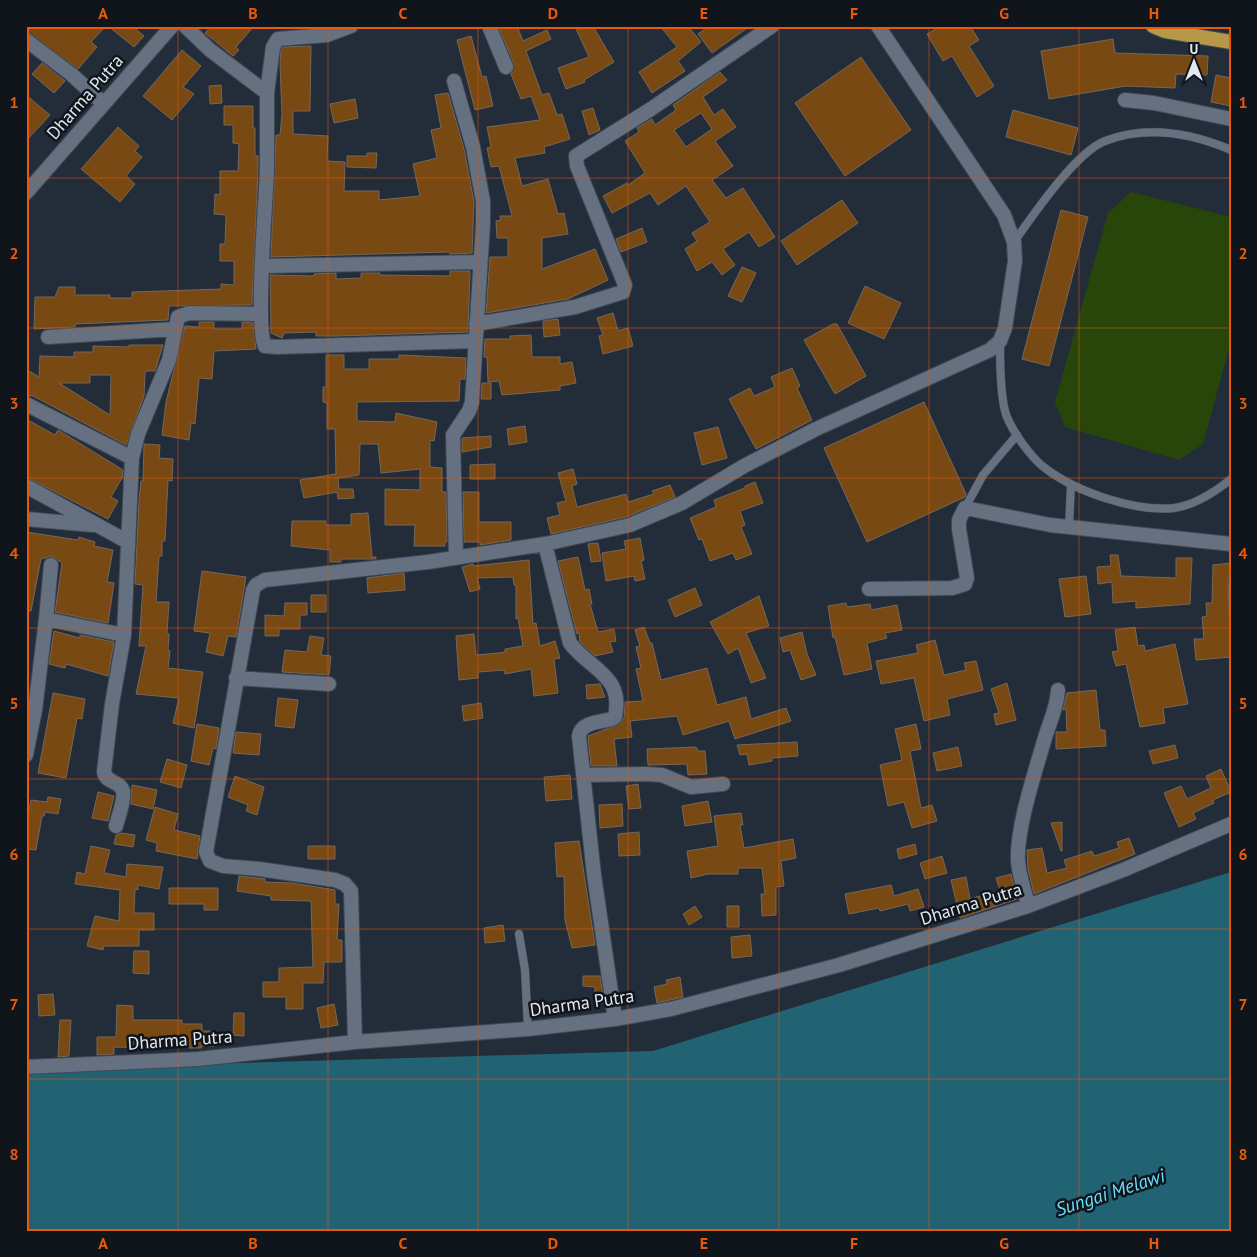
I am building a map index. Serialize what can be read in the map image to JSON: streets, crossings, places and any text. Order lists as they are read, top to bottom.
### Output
{
  "streets": {
    "street": ["Dharma Putra"]
  },
  "water": ["Sungai Melawi"],
  "north": "top",
  "grid": {
    "columns": [
      "A",
      "B",
      "C",
      "D",
      "E",
      "F",
      "G",
      "H"
    ],
    "rows": [
      "1",
      "2",
      "3",
      "4",
      "5",
      "6",
      "7",
      "8"
    ]
  }
}
